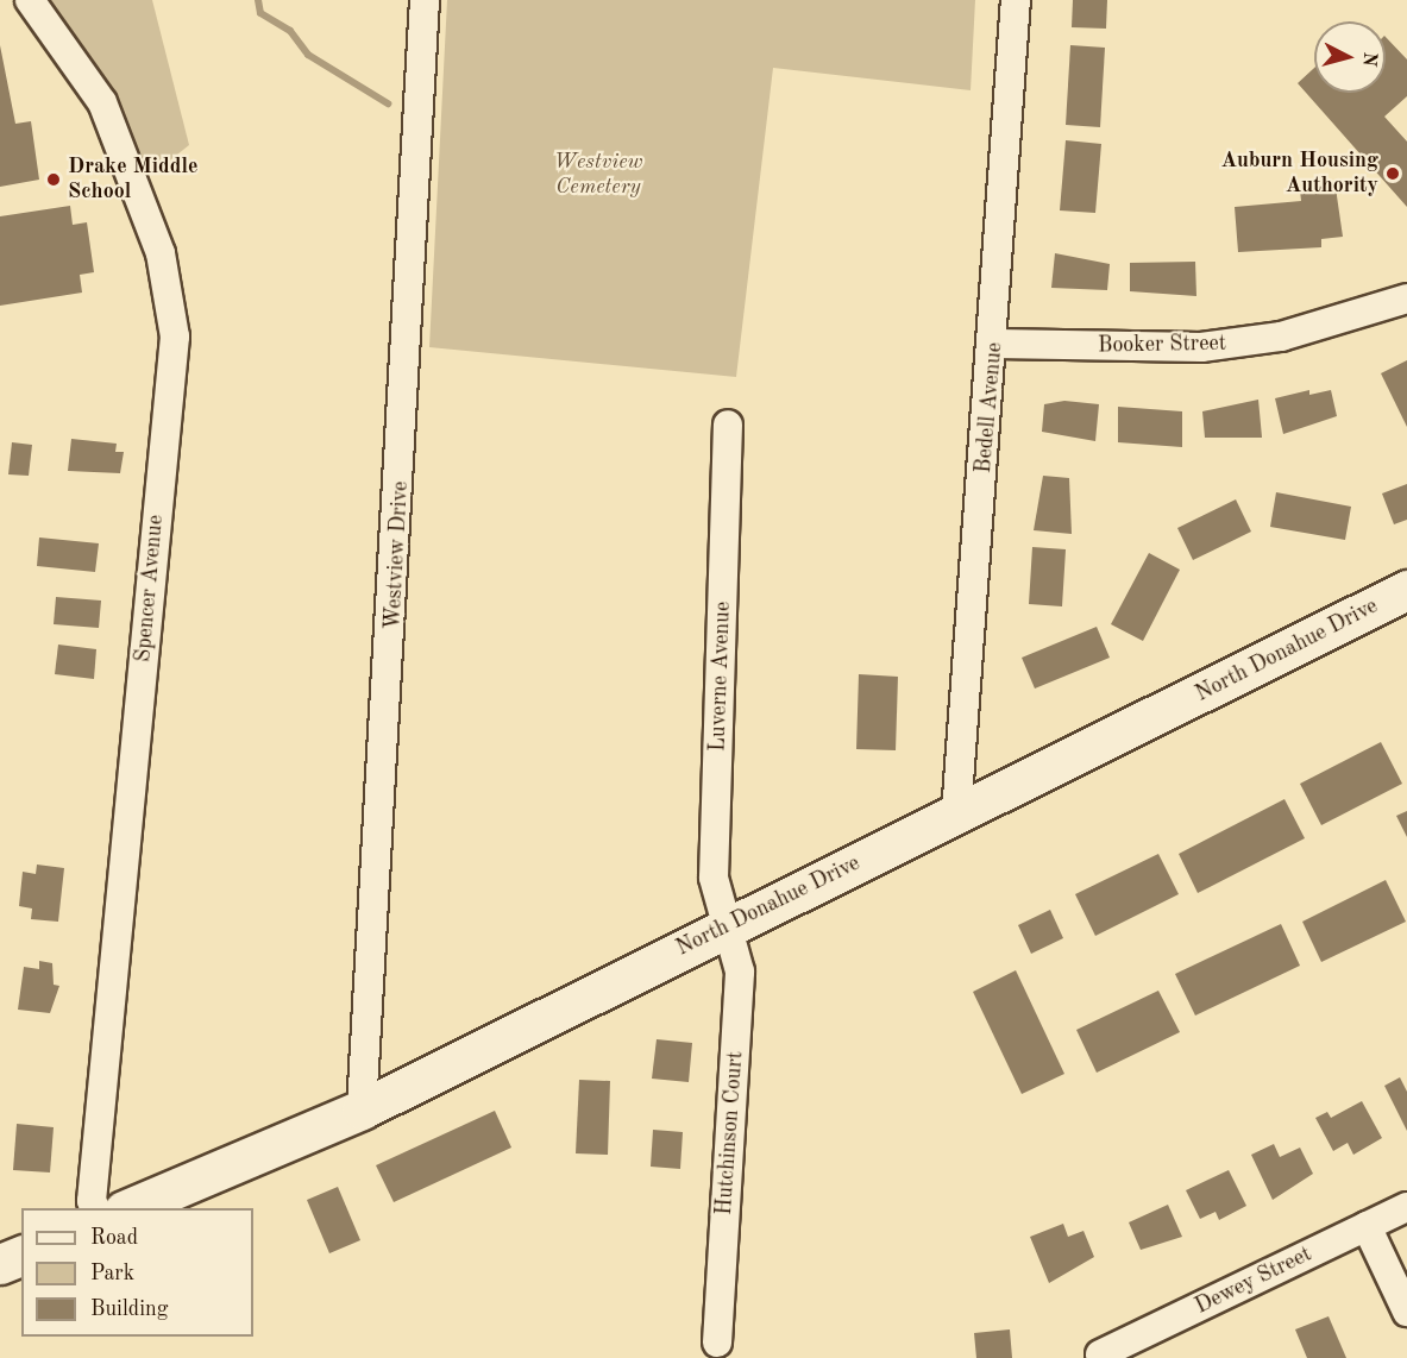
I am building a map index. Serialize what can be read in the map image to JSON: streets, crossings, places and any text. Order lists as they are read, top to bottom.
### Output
{
  "streets": {
    "street": [
      "Booker Street",
      "Bedell Avenue",
      "Westview Drive",
      "Spencer Avenue",
      "North Donahue Drive",
      "Luverne Avenue",
      "Hutchinson Court",
      "Dewey Street"
    ]
  },
  "crossings": [
    ["Booker Street", "Bedell Avenue"],
    ["Bedell Avenue", "North Donahue Drive"],
    ["Westview Drive", "North Donahue Drive"],
    ["North Donahue Drive", "Luverne Avenue"],
    ["North Donahue Drive", "Hutchinson Court"],
    ["Luverne Avenue", "Hutchinson Court"]
  ],
  "parks": ["Westview Cemetery"],
  "places": ["Auburn Housing Authority", "Drake Middle School"],
  "legend": ["Road", "Park", "Building"],
  "north": "right"
}
